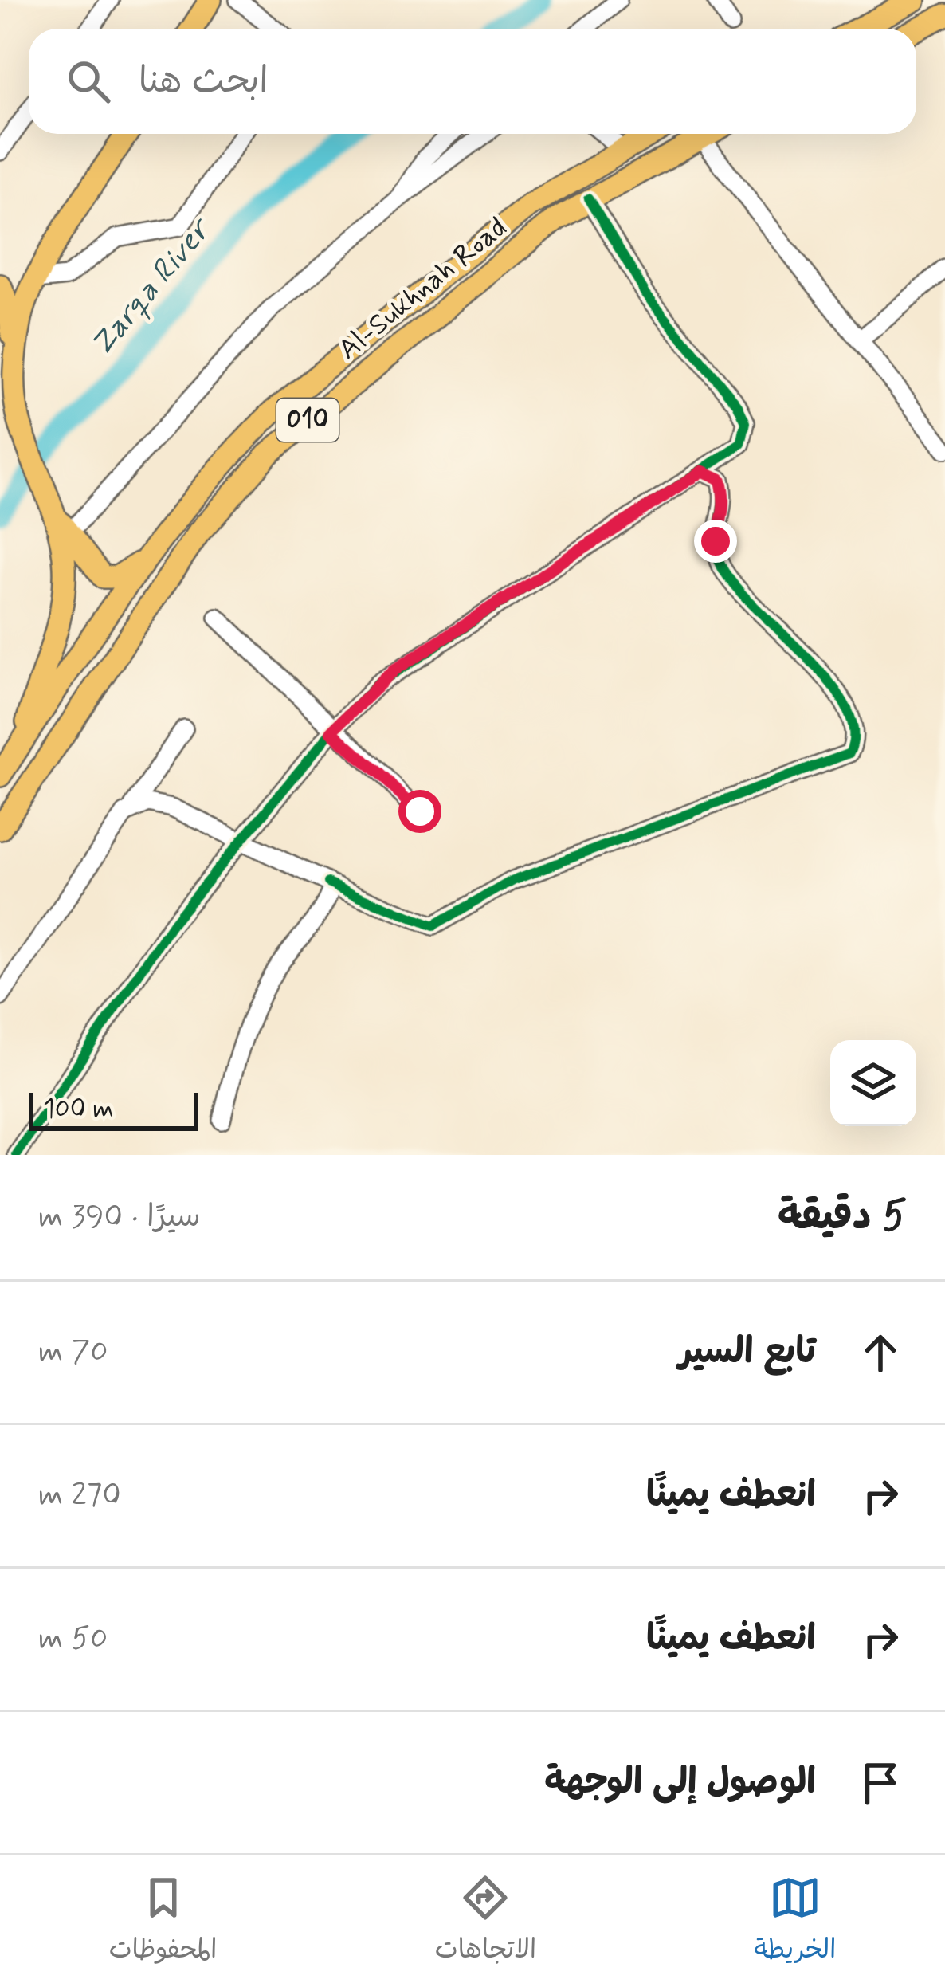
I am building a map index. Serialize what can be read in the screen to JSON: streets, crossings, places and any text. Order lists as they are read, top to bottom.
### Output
{
  "streets": {
    "main road": ["Al-Sukhnah Road", "010"]
  },
  "water": ["Zarqa River"],
  "scale_bar": "100 m",
  "page": {
    "search": "ابحث هنا",
    "scale": "100 m",
    "heading": ["5 دقيقة", "سيرًا · 390 m"],
    "list": [
      ["تابع السير", "70 m"],
      ["انعطف يمينًا", "270 m"],
      ["انعطف يمينًا", "50 m"],
      "الوصول إلى الوجهة"
    ],
    "nav": ["الخريطة", "الاتجاهات", "المحفوظات"]
  }
}
